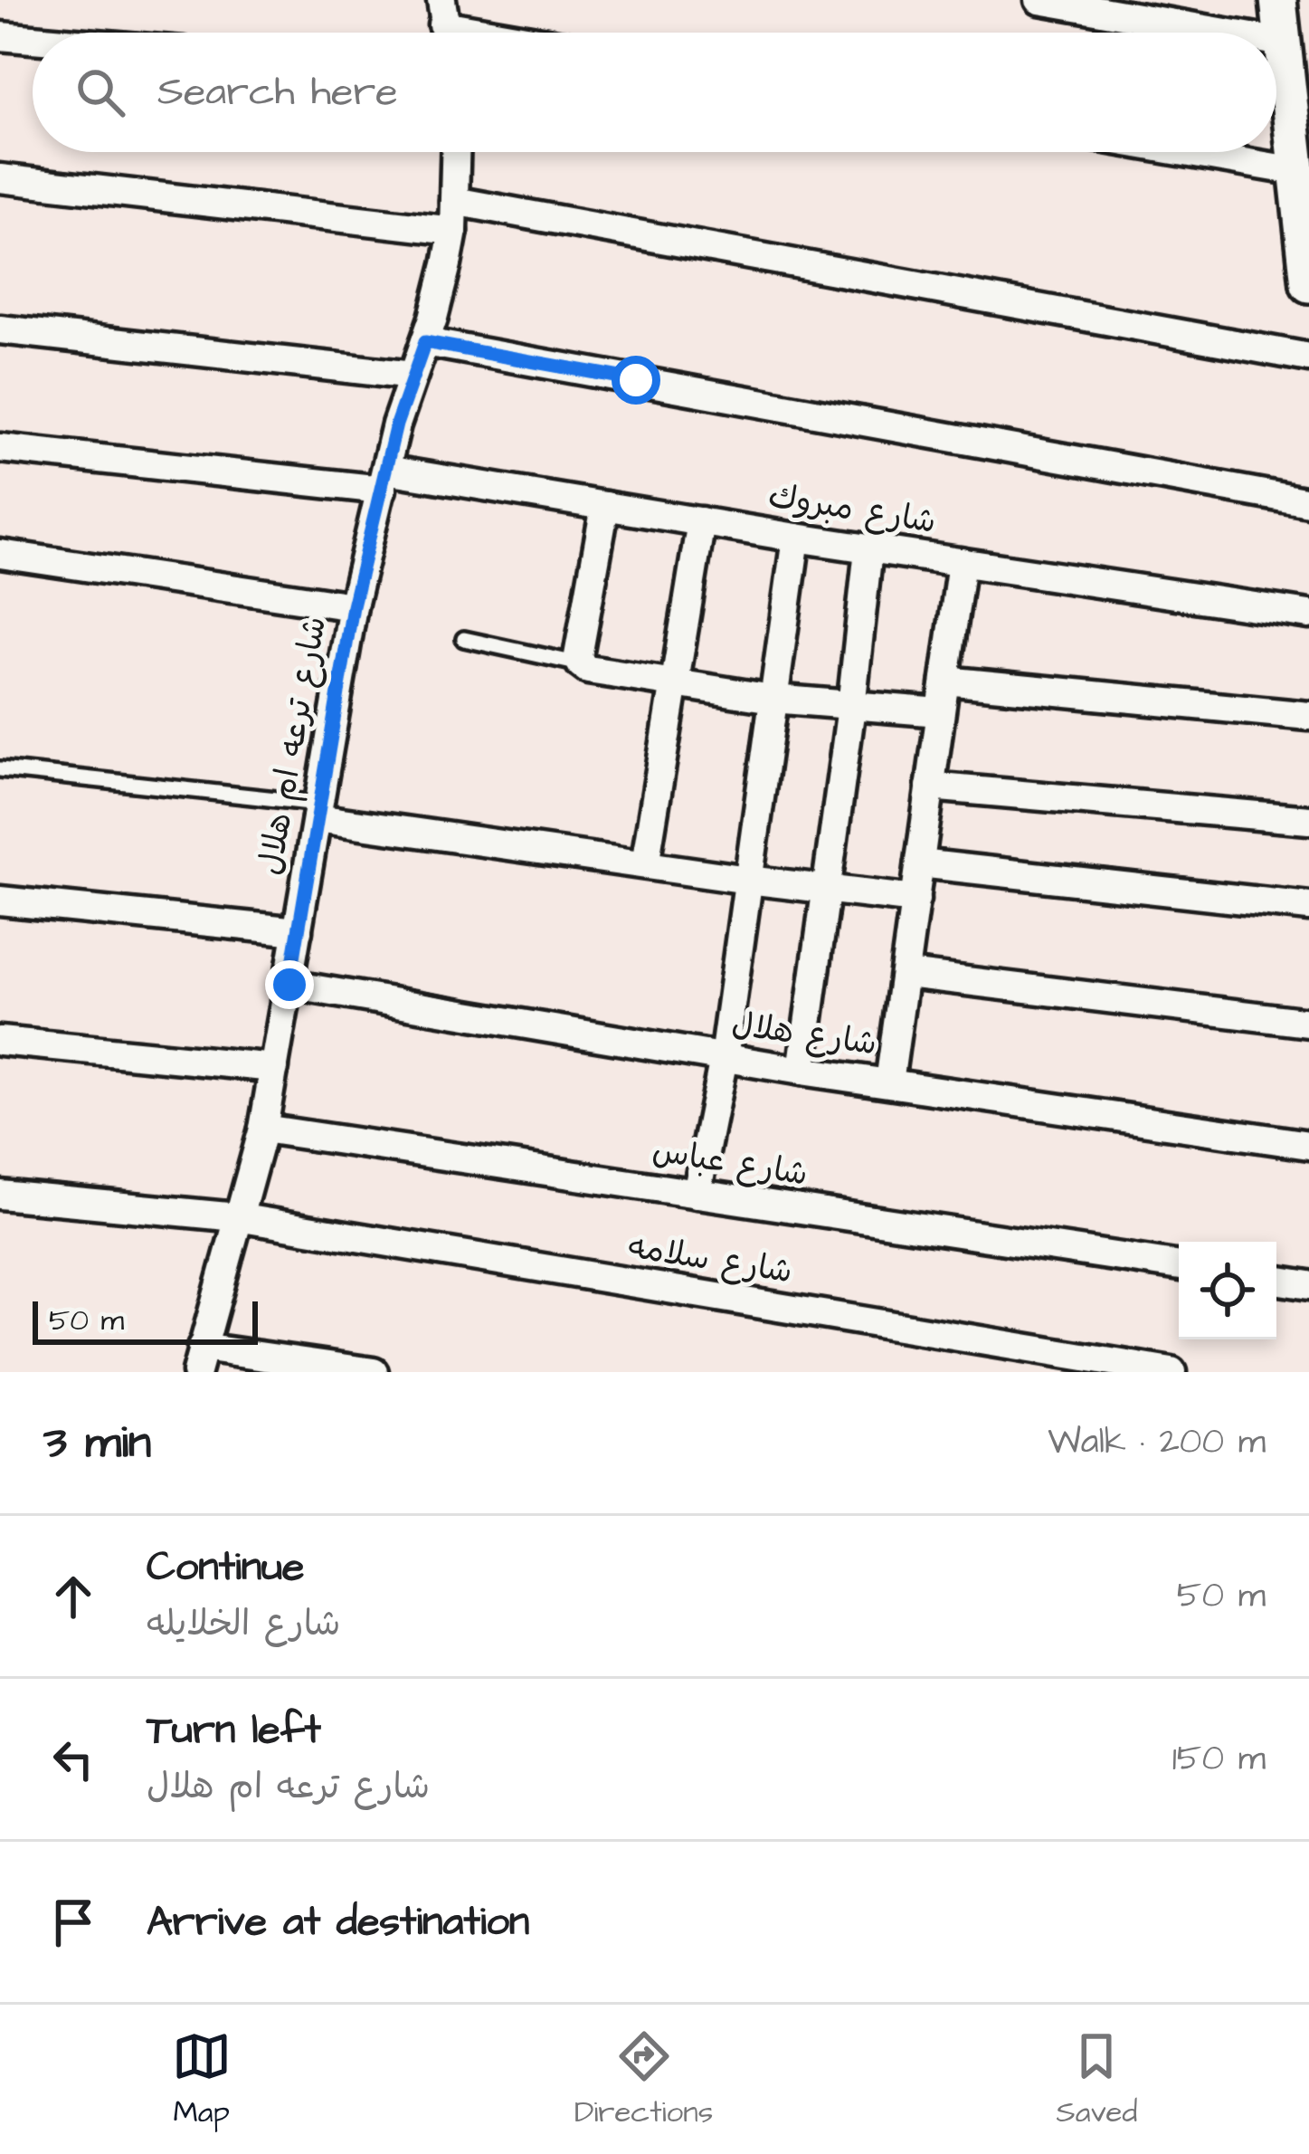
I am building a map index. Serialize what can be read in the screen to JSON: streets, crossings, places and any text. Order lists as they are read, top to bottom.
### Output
{
  "streets": {
    "street": [
      "شارع مبروك",
      "شارع ترعه ام هلال",
      "شارع هلال",
      "شارع عباس",
      "شارع سلامه"
    ]
  },
  "crossings": [
    ["شارع مبروك", "شارع ترعه ام هلال"],
    ["شارع ترعه ام هلال", "شارع هلال"],
    ["شارع ترعه ام هلال", "شارع عباس"],
    ["شارع ترعه ام هلال", "شارع سلامه"]
  ],
  "scale_bar": "50 m",
  "page": {
    "search": "Search here",
    "scale": "50 m",
    "heading": ["3 min", "Walk · 200 m"],
    "list": [
      ["Continue", "شارع الخلايله", "50 m"],
      ["Turn left", "شارع ترعه ام هلال", "150 m"],
      "Arrive at destination"
    ],
    "nav": ["Map", "Directions", "Saved"]
  }
}
